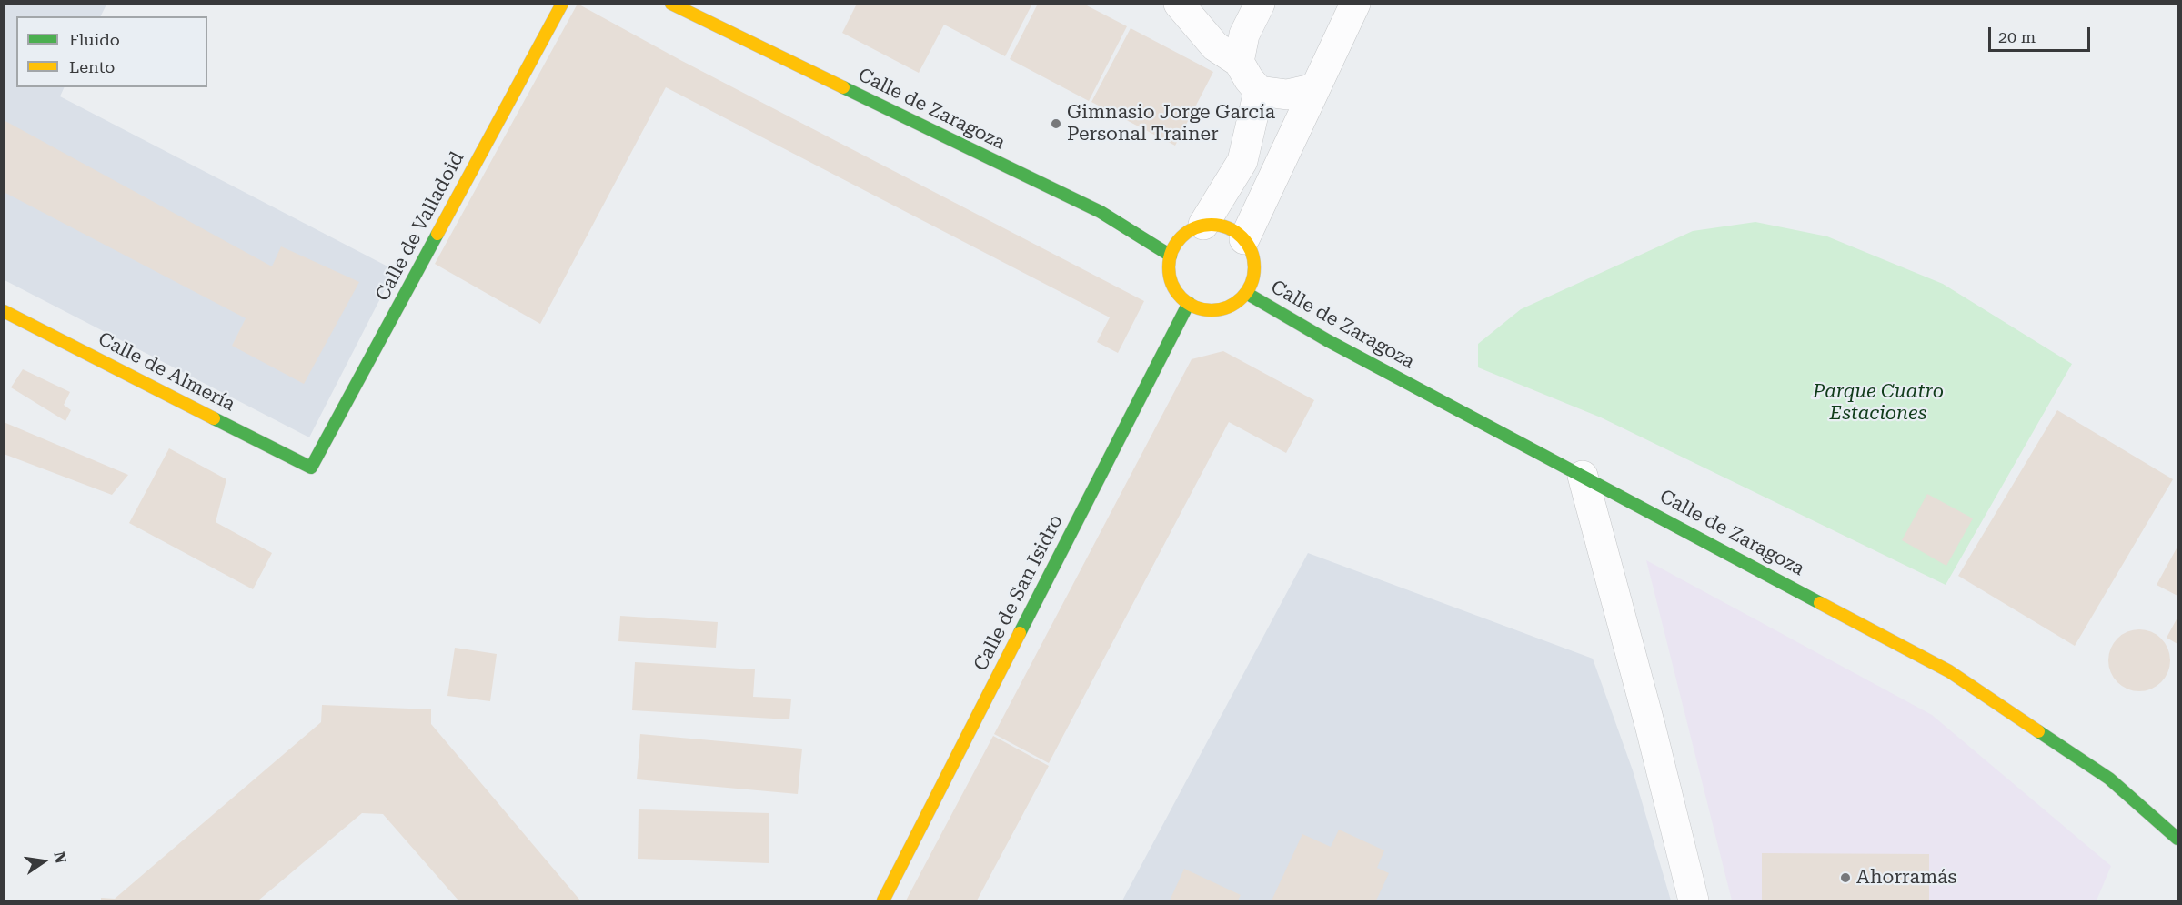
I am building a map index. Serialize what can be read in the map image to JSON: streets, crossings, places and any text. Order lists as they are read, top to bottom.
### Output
{
  "streets": {
    "street": [
      "Calle de Zaragoza",
      "Calle de Valladoid",
      "Calle de Almería",
      "Calle de San Isidro"
    ]
  },
  "crossings": [
    ["Calle de Zaragoza", "Calle de San Isidro"],
    ["Calle de Valladoid", "Calle de Almería"]
  ],
  "parks": ["Parque Cuatro Estaciones"],
  "places": ["Gimnasio Jorge García Personal Trainer", "Ahorramás"],
  "legend": ["Fluido", "Lento"],
  "scale_bar": "20 m",
  "north": "right"
}
